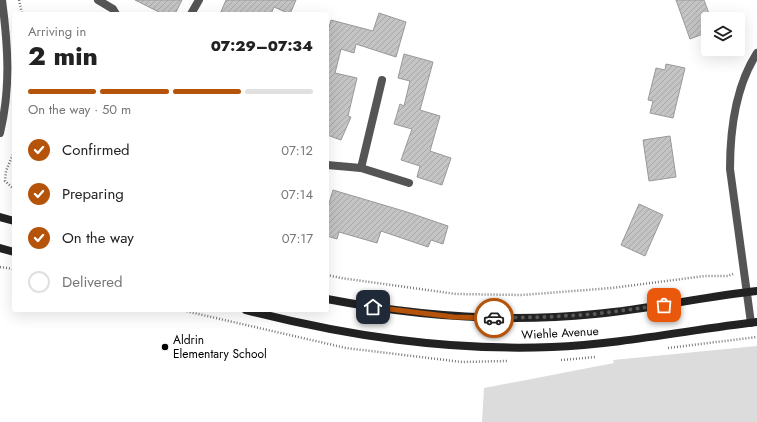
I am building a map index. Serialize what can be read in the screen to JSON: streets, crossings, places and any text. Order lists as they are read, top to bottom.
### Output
{
  "streets": {
    "main road": ["Wiehle Avenue"]
  },
  "places": ["Aldrin Elementary School"],
  "page": {
    "heading": ["2 min", "Arriving in", "07:29–07:34"],
    "bar": "On the way · 50 m",
    "list": [
      ["Confirmed", "07:12"],
      ["Preparing", "07:14"],
      ["On the way", "07:17"],
      "Delivered"
    ]
  }
}
